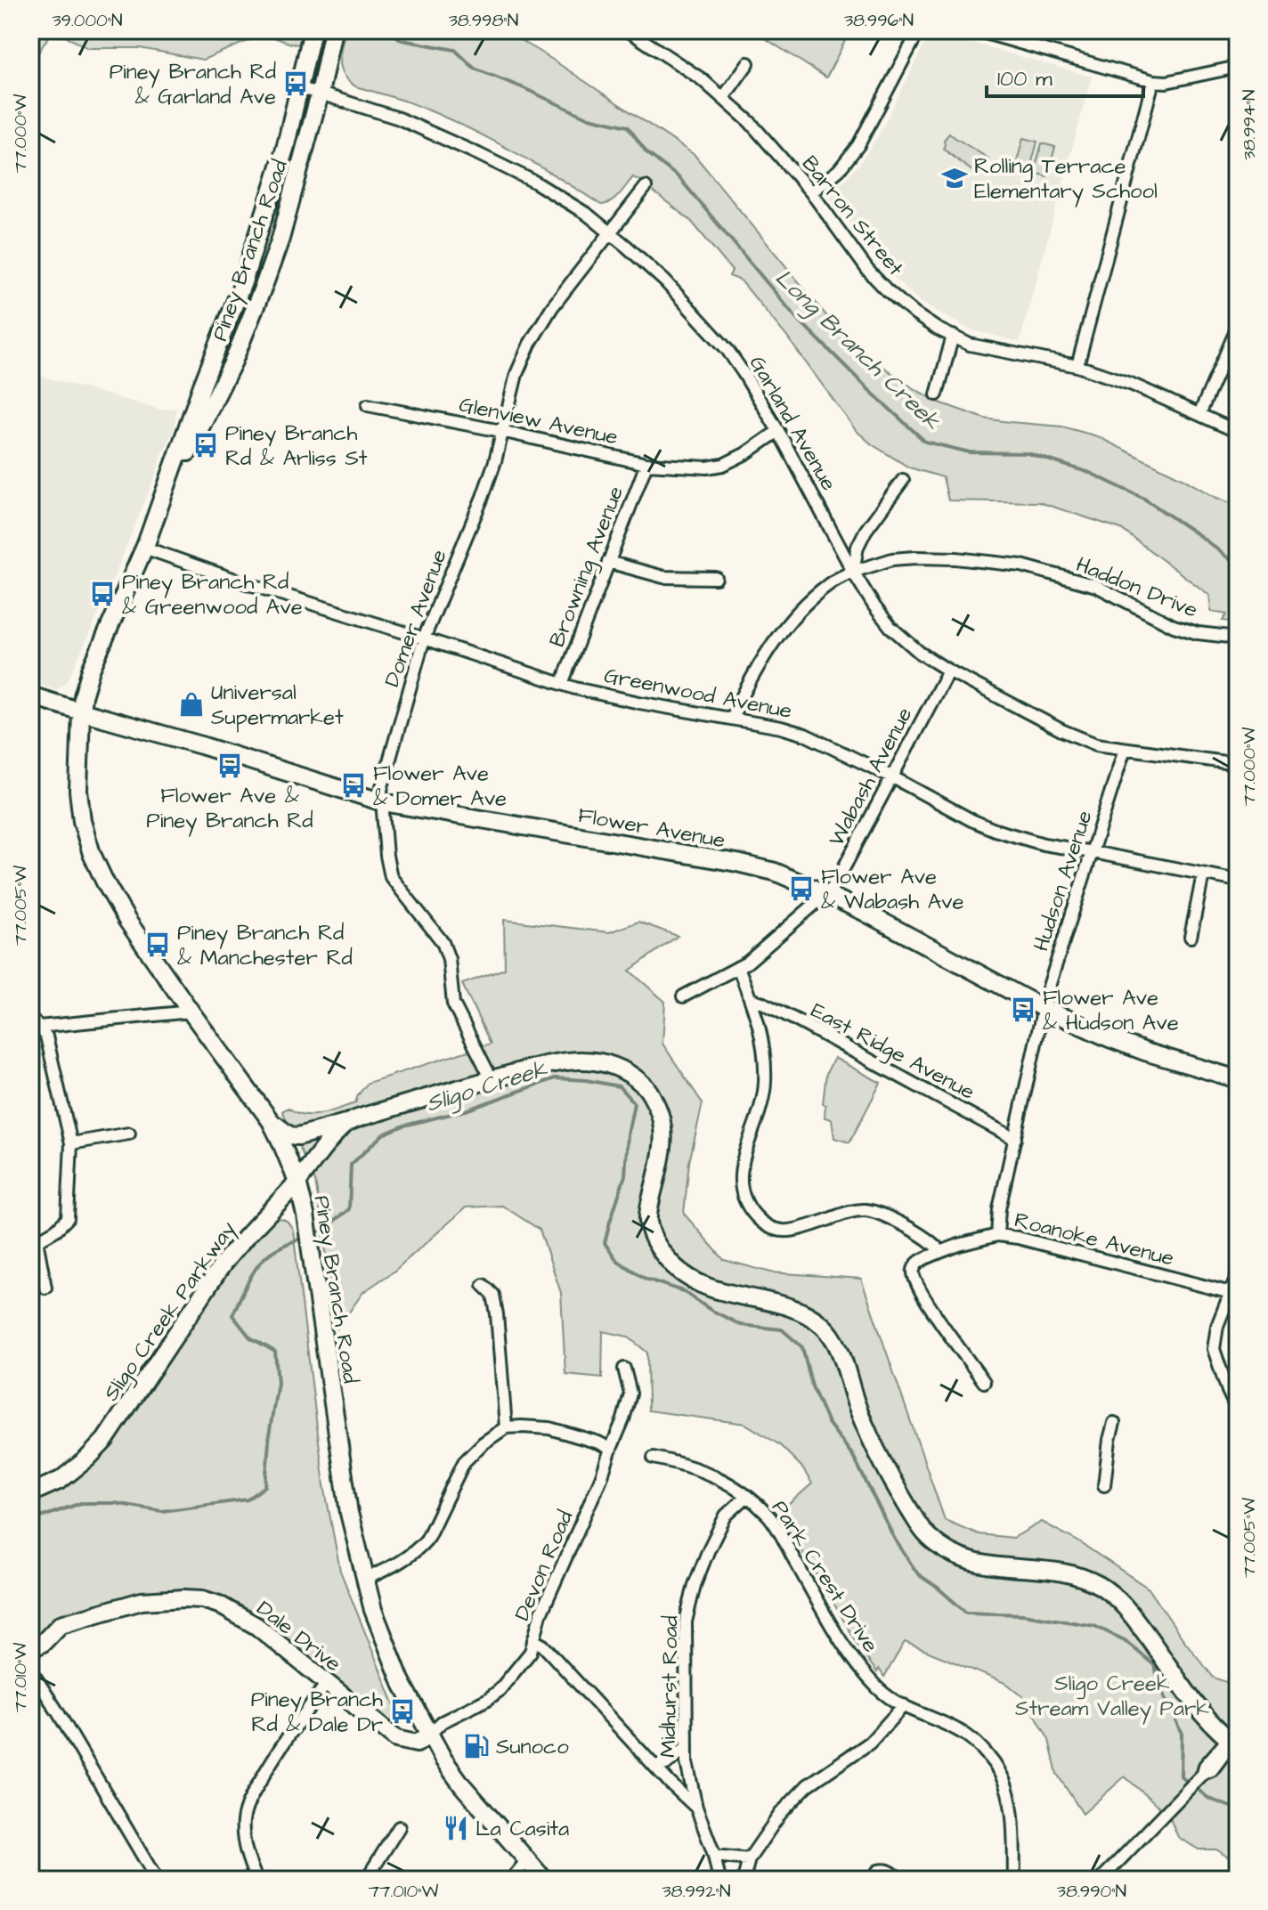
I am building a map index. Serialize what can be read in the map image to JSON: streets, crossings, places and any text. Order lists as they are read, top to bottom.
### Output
{
  "streets": {
    "street": [
      "Barron Street",
      "Piney Branch Road",
      "Glenview Avenue",
      "Garland Avenue",
      "Browning Avenue",
      "Haddon Drive",
      "Domer Avenue",
      "Greenwood Avenue",
      "Wabash Avenue",
      "Flower Avenue",
      "Hudson Avenue",
      "East Ridge Avenue",
      "Roanoke Avenue",
      "Sligo Creek Parkway",
      "Devon Road",
      "Park Crest Drive",
      "Dale Drive",
      "Midhurst Road"
    ]
  },
  "crossings": [
    ["Piney Branch Road", "Garland Avenue"],
    ["Piney Branch Road", "Greenwood Avenue"],
    ["Piney Branch Road", "Flower Avenue"],
    ["Piney Branch Road", "Sligo Creek Parkway"],
    ["Piney Branch Road", "Devon Road"],
    ["Piney Branch Road", "Dale Drive"],
    ["Glenview Avenue", "Garland Avenue"],
    ["Glenview Avenue", "Browning Avenue"],
    ["Glenview Avenue", "Domer Avenue"],
    ["Garland Avenue", "Haddon Drive"],
    ["Garland Avenue", "Domer Avenue"],
    ["Garland Avenue", "Wabash Avenue"],
    ["Garland Avenue", "Hudson Avenue"],
    ["Browning Avenue", "Greenwood Avenue"],
    ["Haddon Drive", "Greenwood Avenue"],
    ["Domer Avenue", "Greenwood Avenue"],
    ["Domer Avenue", "Flower Avenue"],
    ["Greenwood Avenue", "Wabash Avenue"],
    ["Greenwood Avenue", "Hudson Avenue"],
    ["Wabash Avenue", "Flower Avenue"],
    ["Flower Avenue", "Hudson Avenue"],
    ["Hudson Avenue", "East Ridge Avenue"],
    ["Hudson Avenue", "Roanoke Avenue"],
    ["Devon Road", "Dale Drive"],
    ["Park Crest Drive", "Midhurst Road"]
  ],
  "water": ["Long Branch Creek", "Sligo Creek"],
  "parks": ["Sligo Creek Stream Valley Park"],
  "places": {
    "bus stop": [
      "Piney Branch Rd & Garland Ave",
      "Piney Branch Rd & Arliss St",
      "Piney Branch Rd & Greenwood Ave",
      "Flower Ave & Piney Branch Rd",
      "Flower Ave & Domer Ave",
      "Flower Ave & Wabash Ave",
      "Piney Branch Rd & Manchester Rd",
      "Flower Ave & Hudson Ave",
      "Piney Branch Rd & Dale Dr"
    ],
    "school or university": ["Rolling Terrace Elementary School"],
    "shop": ["Universal Supermarket"],
    "fuel station": ["Sunoco"],
    "restaurant": ["La Casita"]
  },
  "scale_bar": "100 m",
  "coordinates": [
    "39.000°N",
    "38.998°N",
    "38.996°N",
    "38.994°N",
    "77.000°W",
    "77.005°W",
    "77.010°W",
    "38.992°N",
    "38.990°N"
  ]
}
